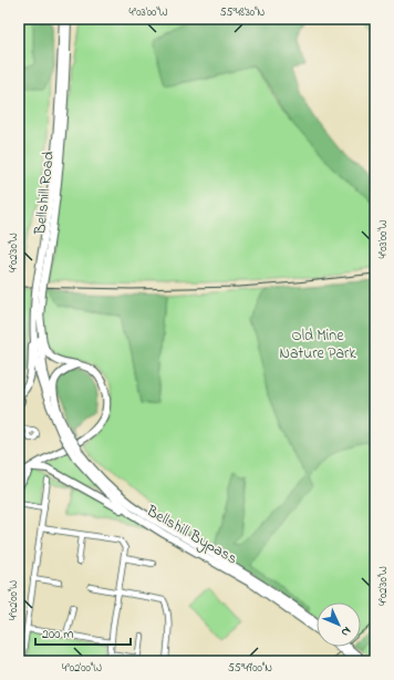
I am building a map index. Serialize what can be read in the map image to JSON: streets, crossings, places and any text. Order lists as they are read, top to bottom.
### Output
{
  "streets": {
    "highway": ["Bellshill Road", "Bellshill Bypass"]
  },
  "crossings": [
    ["Bellshill Road", "Bellshill Bypass"]
  ],
  "parks": ["Old Mine Nature Park"],
  "scale_bar": "200 m",
  "north": "bottom right",
  "coordinates": [
    "4°03'00\"W",
    "55°48'30\"N",
    "4°02'30\"W",
    "4°02'00\"W",
    "55°49'00\"N"
  ]
}
